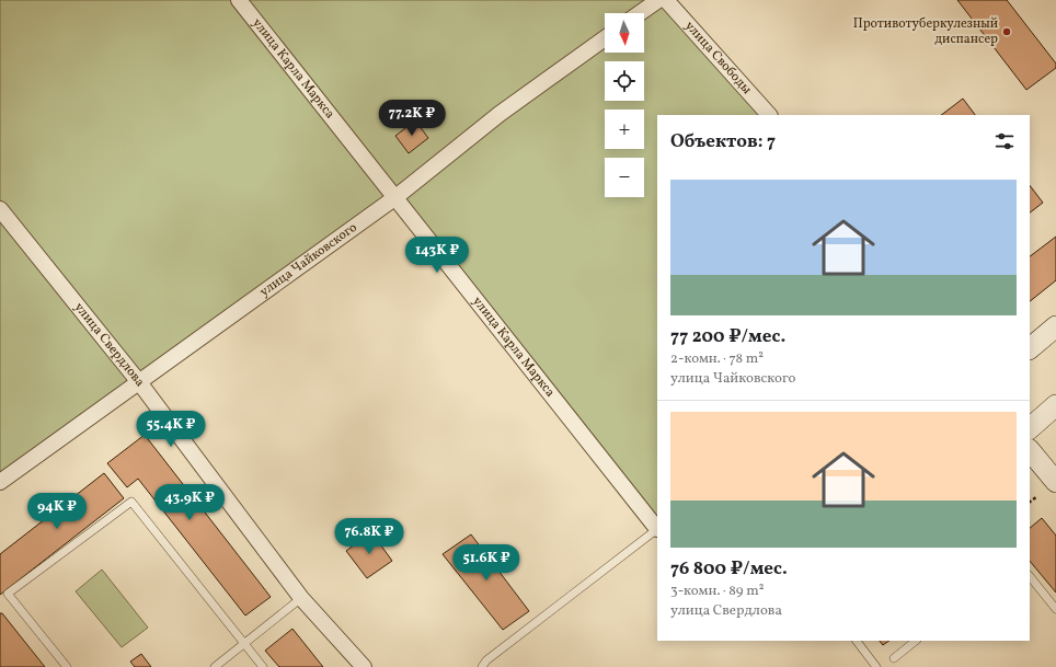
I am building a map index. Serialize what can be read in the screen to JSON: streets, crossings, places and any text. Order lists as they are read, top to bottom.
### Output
{
  "streets": {
    "street": [
      "улица Свободы",
      "улица Карла Маркса",
      "улица Чайковского",
      "улица Свердлова"
    ]
  },
  "crossings": [
    ["улица Карла Маркса", "улица Чайковского"],
    ["улица Чайковского", "улица Свердлова"]
  ],
  "places": ["Противотуберкулезный диспансер"],
  "north": "bottom",
  "page": {
    "map_buttons": ["+", "−"],
    "price": [
      "77.2K ₽",
      "143K ₽",
      "55.4K ₽",
      "43.9K ₽",
      "94K ₽",
      "76.8K ₽",
      "51.6K ₽"
    ],
    "heading": "Объектов: 7",
    "list": [
      {
        "name": "77 200 ₽/мес.",
        "note": "2-комн. · 78 m² · улица Чайковского"
      },
      {
        "name": "76 800 ₽/мес.",
        "note": "3-комн. · 89 m² · улица Свердлова"
      }
    ]
  }
}
